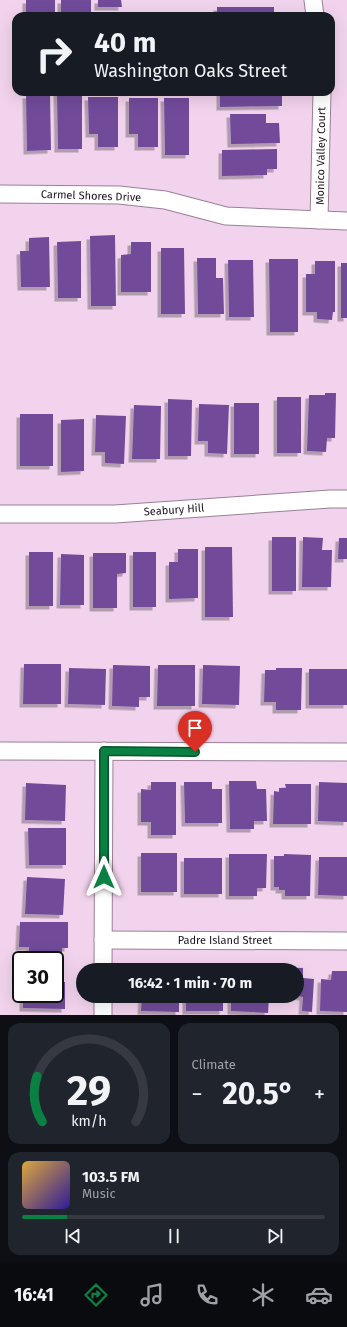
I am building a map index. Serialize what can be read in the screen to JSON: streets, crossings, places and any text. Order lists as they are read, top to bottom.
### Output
{
  "streets": {
    "street": [
      "Monico Valley Court",
      "Carmel Shores Drive",
      "Seabury Hill",
      "Padre Island Street"
    ]
  },
  "crossings": [
    ["Monico Valley Court", "Carmel Shores Drive"]
  ],
  "page": {
    "turn": ["40 m", "Washington Oaks Street"],
    "limit": "30",
    "trip": "16:42 · 1 min · 70 m",
    "tile": "Climate",
    "heat": ["−", "20.5°", "+"],
    "song": ["103.5 FM", "Music"],
    "tabs": "16:41",
    "gauge": ["29", "km/h"]
  }
}
